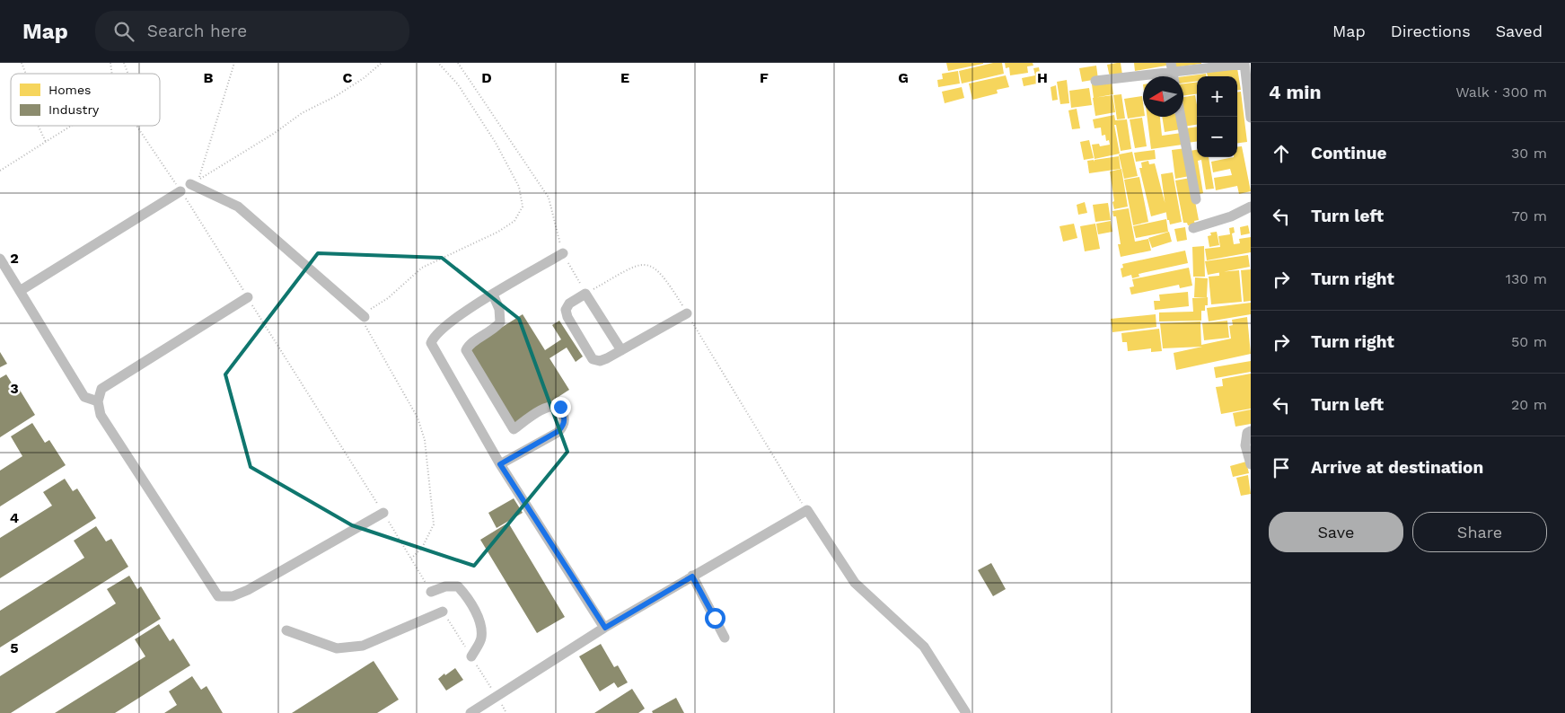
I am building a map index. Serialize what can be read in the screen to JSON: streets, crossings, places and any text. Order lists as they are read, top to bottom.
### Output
{
  "legend": ["Homes", "Industry"],
  "north": "left",
  "page": {
    "header": "Map",
    "search": "Search here",
    "nav": ["Map", "Directions", "Saved"],
    "heading": ["4 min", "Walk · 300 m"],
    "map_buttons": ["+", "−"],
    "list": [
      ["Continue", "30 m"],
      ["Turn left", "70 m"],
      ["Turn right", "130 m"],
      ["Turn right", "50 m"],
      ["Turn left", "20 m"],
      "Arrive at destination"
    ],
    "buttons": ["Save", "Share"]
  },
  "grid": {
    "columns": [
      "B",
      "C",
      "D",
      "E",
      "F",
      "G",
      "H"
    ],
    "rows": [
      "2",
      "3",
      "4",
      "5"
    ]
  }
}
